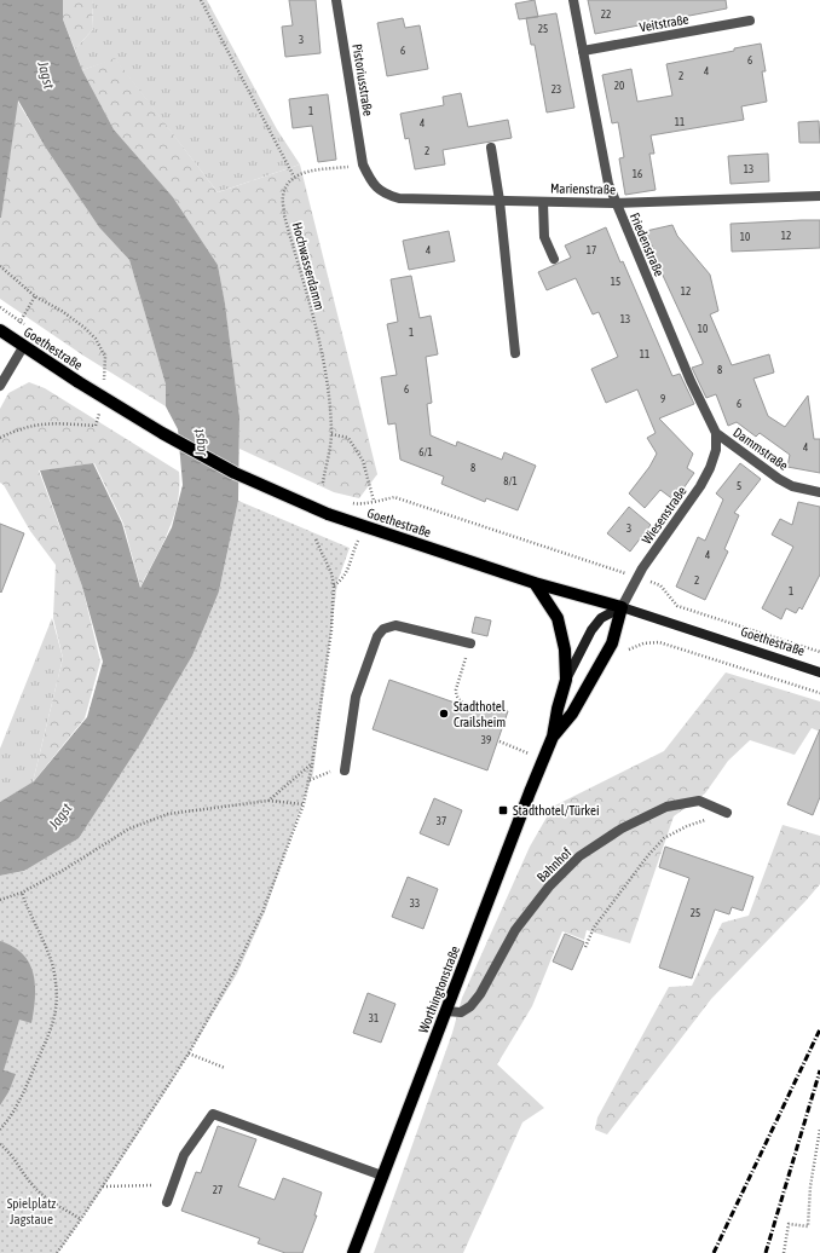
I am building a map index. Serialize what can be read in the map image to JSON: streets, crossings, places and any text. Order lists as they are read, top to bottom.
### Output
{
  "streets": {
    "main road": ["Goethestraße", "Worthingtonstraße"],
    "street": [
      "Veitstraße",
      "Pistoriusstraße",
      "Marienstraße",
      "Friedenstraße",
      "Dammstraße",
      "Wiesenstraße",
      "Bahnhof"
    ],
    "path": ["Hochwasserdamm"]
  },
  "crossings": [
    ["Veitstraße", "Friedenstraße"],
    ["Pistoriusstraße", "Marienstraße"],
    ["Marienstraße", "Friedenstraße"],
    ["Friedenstraße", "Dammstraße"],
    ["Friedenstraße", "Wiesenstraße"],
    ["Goethestraße", "Wiesenstraße"],
    ["Goethestraße", "Worthingtonstraße"],
    ["Dammstraße", "Wiesenstraße"],
    ["Wiesenstraße", "Worthingtonstraße"],
    ["Bahnhof", "Worthingtonstraße"]
  ],
  "water": ["Jagst"],
  "parks": ["Spielplatz Jagstaue"],
  "places": {
    "other": ["Stadthotel Crailsheim"],
    "transit": ["Stadthotel/Türkei"]
  },
  "house_numbers": [
    "22",
    "25",
    "3",
    "6",
    "6",
    "4",
    "2",
    "20",
    "23",
    "1",
    "11",
    "4",
    "2",
    "13",
    "16",
    "12",
    "10",
    "4",
    "17",
    "15",
    "12",
    "13",
    "10",
    "1",
    "11",
    "8",
    "6",
    "9",
    "6",
    "4",
    "6/1",
    "8",
    "8/1",
    "5",
    "3",
    "4",
    "2",
    "1",
    "39",
    "37",
    "33",
    "25",
    "31",
    "27"
  ]
}
